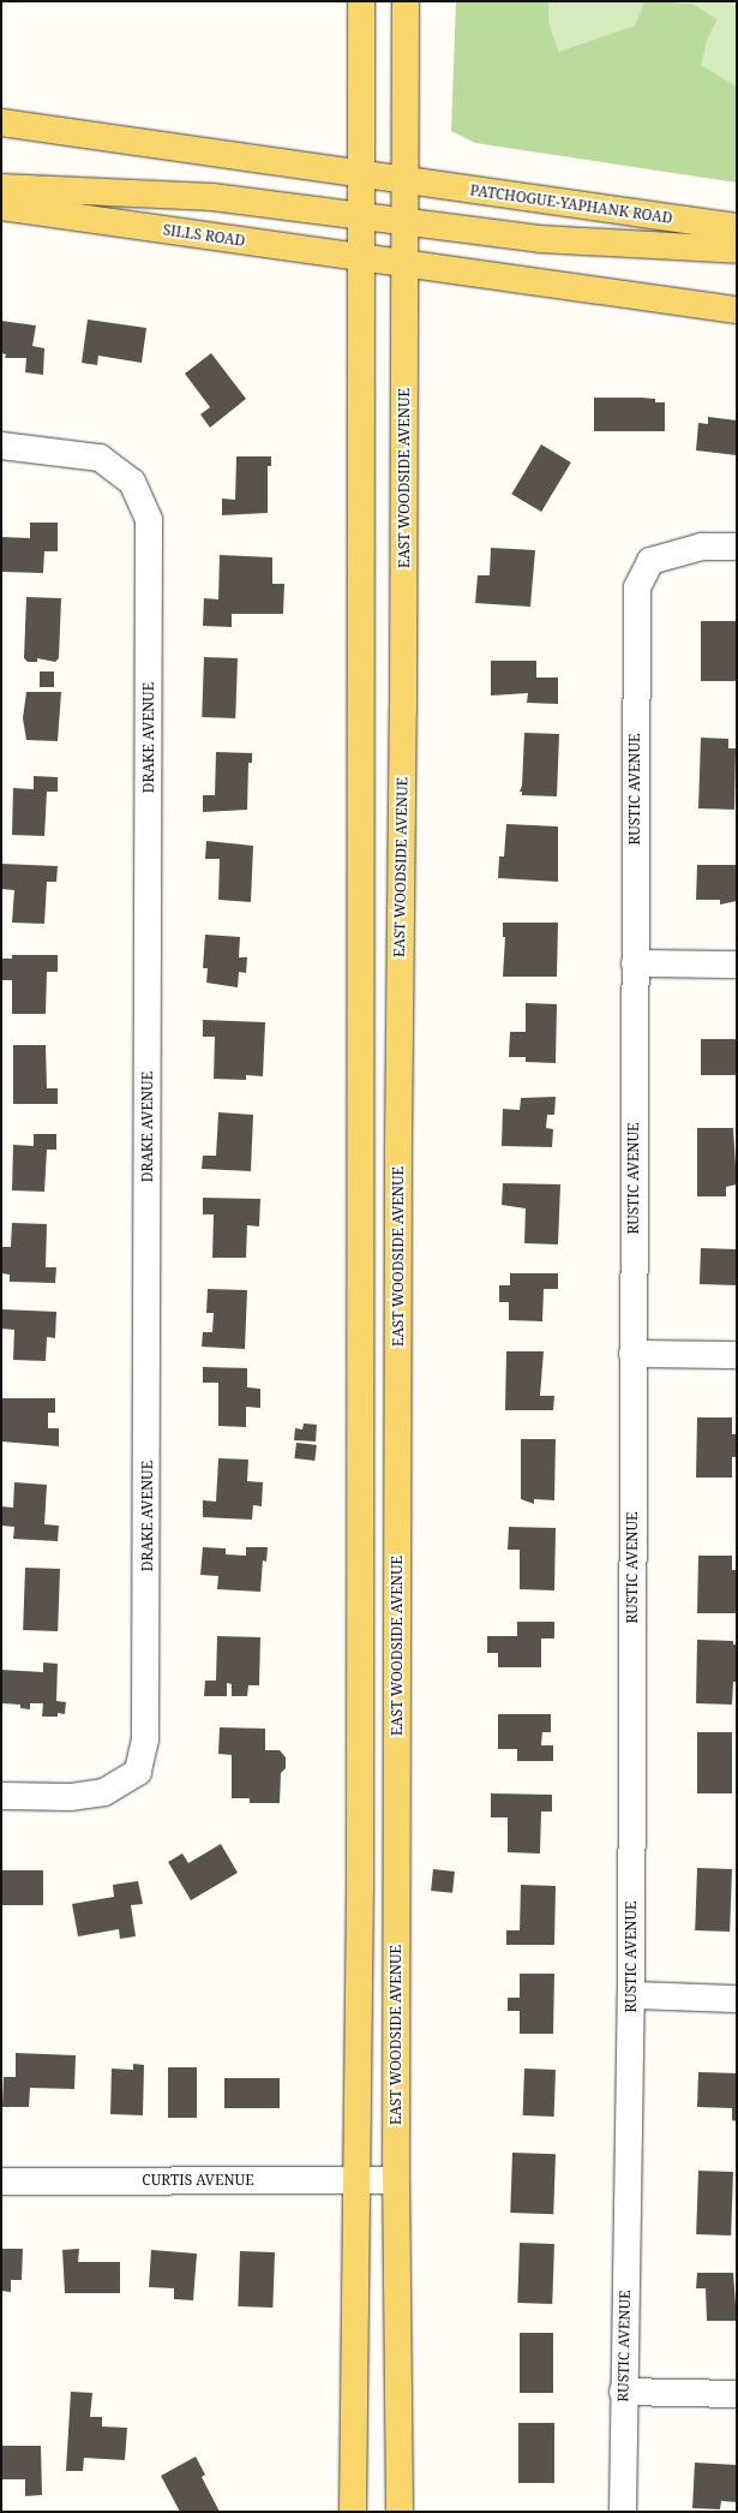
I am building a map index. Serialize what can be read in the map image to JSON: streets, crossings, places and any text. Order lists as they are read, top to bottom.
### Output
{
  "streets": {
    "main road": ["PATCHOGUE-YAPHANK ROAD", "SILLS ROAD", "EAST WOODSIDE AVENUE"],
    "street": ["DRAKE AVENUE", "RUSTIC AVENUE", "CURTIS AVENUE"]
  },
  "crossings": [
    ["PATCHOGUE-YAPHANK ROAD", "EAST WOODSIDE AVENUE"],
    ["SILLS ROAD", "EAST WOODSIDE AVENUE"],
    ["EAST WOODSIDE AVENUE", "CURTIS AVENUE"]
  ]
}
